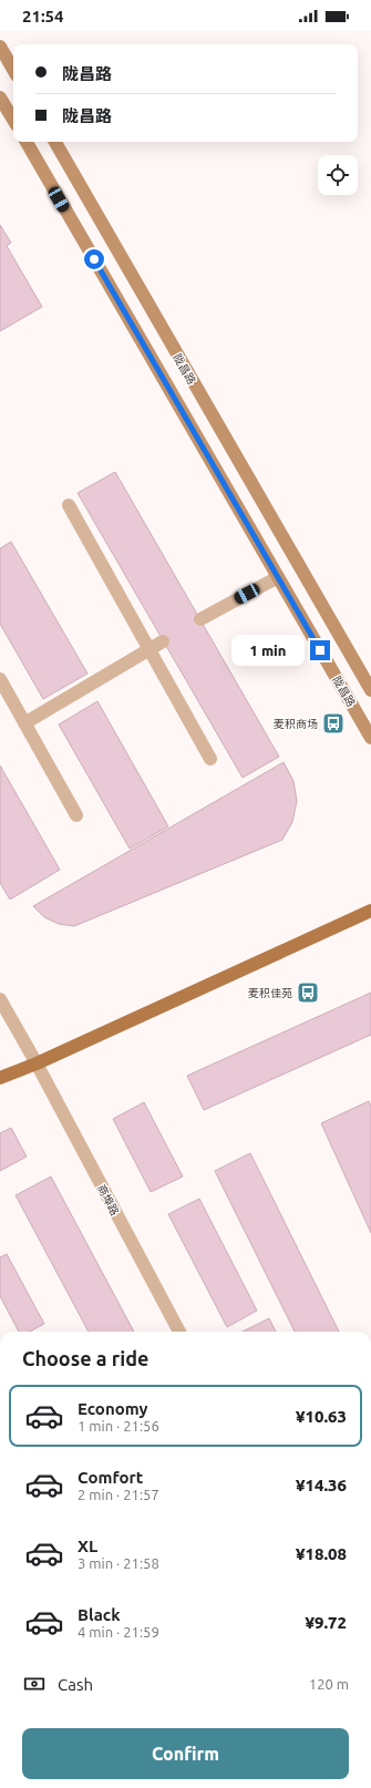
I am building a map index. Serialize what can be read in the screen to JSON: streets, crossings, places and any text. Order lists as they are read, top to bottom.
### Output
{
  "streets": {
    "main road": ["陇昌路"],
    "street": ["商埠路"]
  },
  "places": {
    "bus stop": ["麦积商场", "麦积佳苑"]
  },
  "page": {
    "status": "21:54",
    "banner": ["陇昌路", "陇昌路"],
    "bubble": "1 min",
    "heading": "Choose a ride",
    "list": [
      {
        "name": "Economy",
        "note": "1 min · 21:56",
        "value": "¥10.63"
      },
      {
        "name": "Comfort",
        "note": "2 min · 21:57",
        "value": "¥14.36"
      },
      {
        "name": "XL",
        "note": "3 min · 21:58",
        "value": "¥18.08"
      },
      {
        "name": "Black",
        "note": "4 min · 21:59",
        "value": "¥9.72"
      }
    ],
    "pay": ["Cash", "120 m"],
    "buttons": "Confirm"
  }
}
